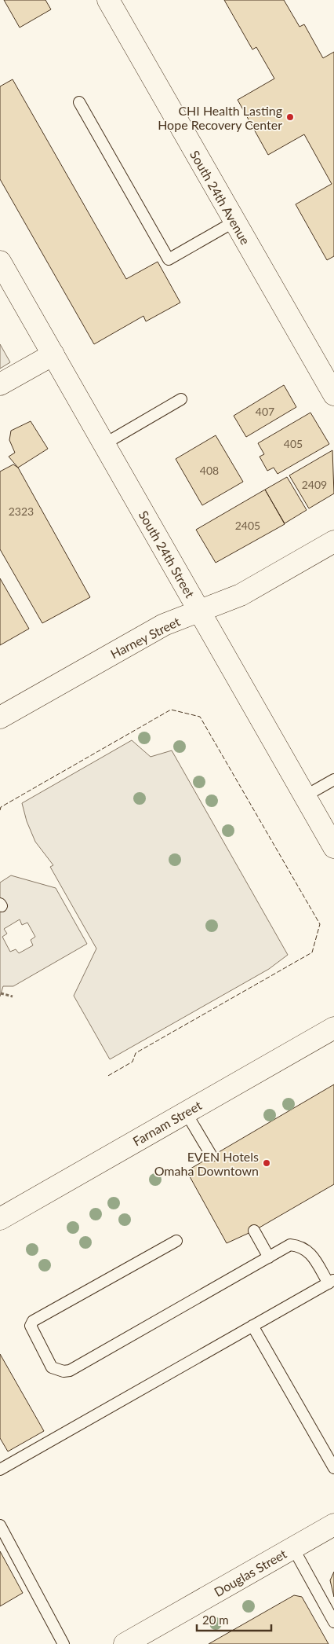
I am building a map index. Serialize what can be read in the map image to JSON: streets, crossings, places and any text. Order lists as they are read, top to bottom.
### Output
{
  "streets": {
    "main road": [
      "South 24th Avenue",
      "South 24th Street",
      "Harney Street",
      "Farnam Street",
      "Douglas Street"
    ]
  },
  "crossings": [
    ["South 24th Street", "Harney Street"]
  ],
  "places": ["CHI Health Lasting Hope Recovery Center", "EVEN Hotels Omaha Downtown"],
  "house_numbers": [
    "407",
    "405",
    "408",
    "2409",
    "2323",
    "2405"
  ],
  "scale_bar": "20 m"
}
